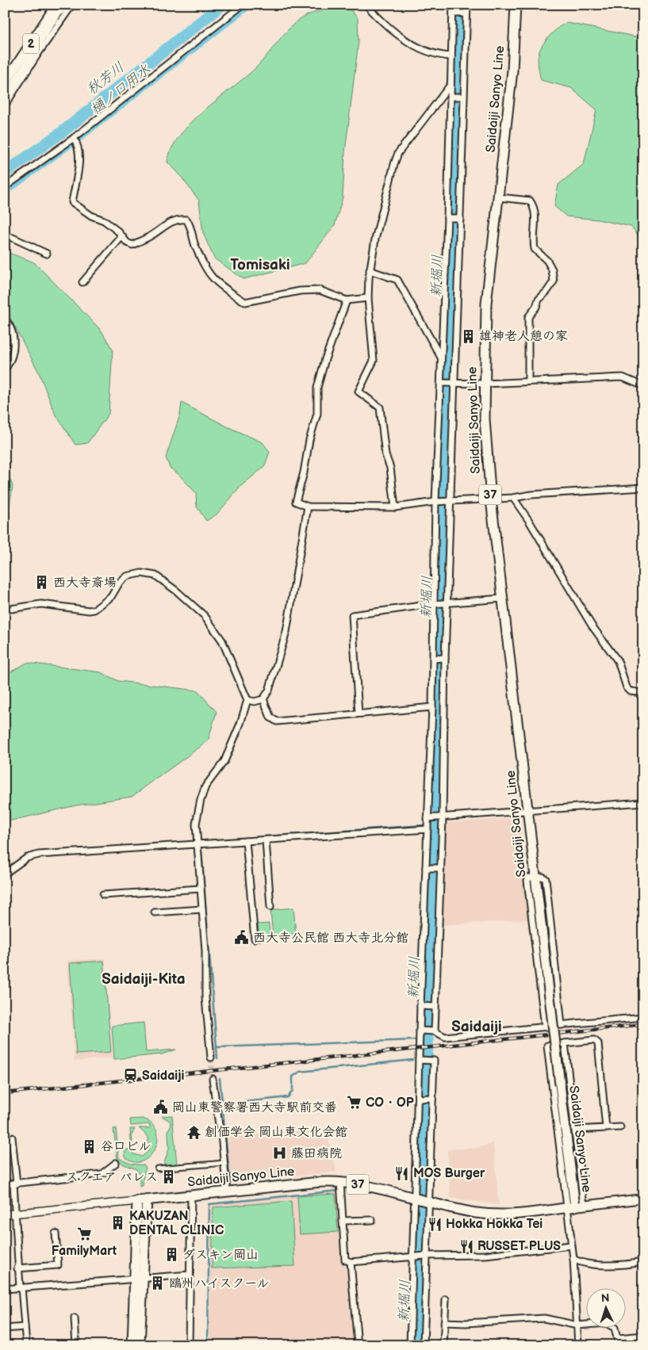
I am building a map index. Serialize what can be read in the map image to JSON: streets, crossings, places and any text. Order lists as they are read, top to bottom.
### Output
{
  "streets": {
    "main road": ["2", "Saidaiji Sanyo Line", "37"]
  },
  "districts": ["Tomisaki", "Saidaiji-Kita", "Saidaiji"],
  "water": ["秋芳川", "樋ノ口用水", "新堀川"],
  "places": {
    "building": [
      "雄神老人憩の家",
      "西大寺斎場",
      "谷口ビル",
      "スクエア パレス",
      "KAKUZAN DENTAL CLINIC",
      "ダスキン岡山",
      "鴎州ハイスクール"
    ],
    "public building": ["西大寺公民館 西大寺北分館", "岡山東警察署西大寺駅前交番"],
    "station": ["Saidaiji"],
    "supermarket": ["CO・OP", "FamilyMart"],
    "temple": ["創価学会 岡山東文化会館"],
    "hospital": ["藤田病院"],
    "restaurant": ["MOS Burger", "Hokka Hokka Tei", "RUSSET PLUS"]
  },
  "north": "top"
}
